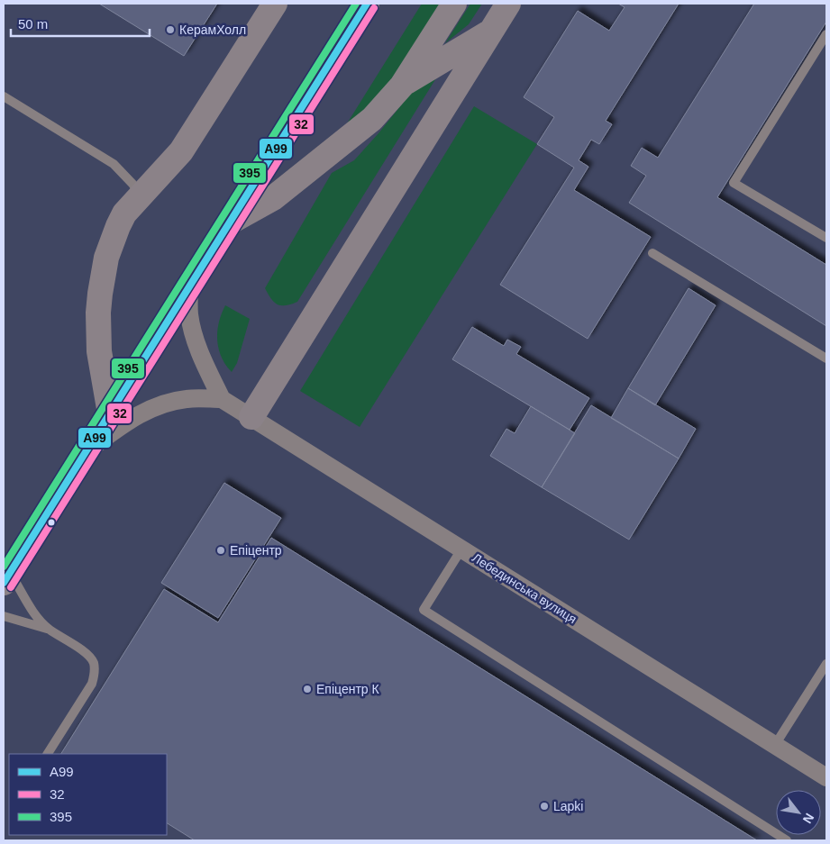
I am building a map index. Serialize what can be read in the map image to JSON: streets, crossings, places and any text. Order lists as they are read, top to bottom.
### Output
{
  "streets": {
    "street": ["Лебединська вулиця"]
  },
  "places": [
    "КерамХолл",
    "Епіцентр",
    "Епіцентр К",
    "Lapki"
  ],
  "lines": ["transit line А99", "transit line 395", "transit line 32"],
  "legend": ["А99", "32", "395"],
  "scale_bar": "50 m",
  "north": "bottom right"
}
